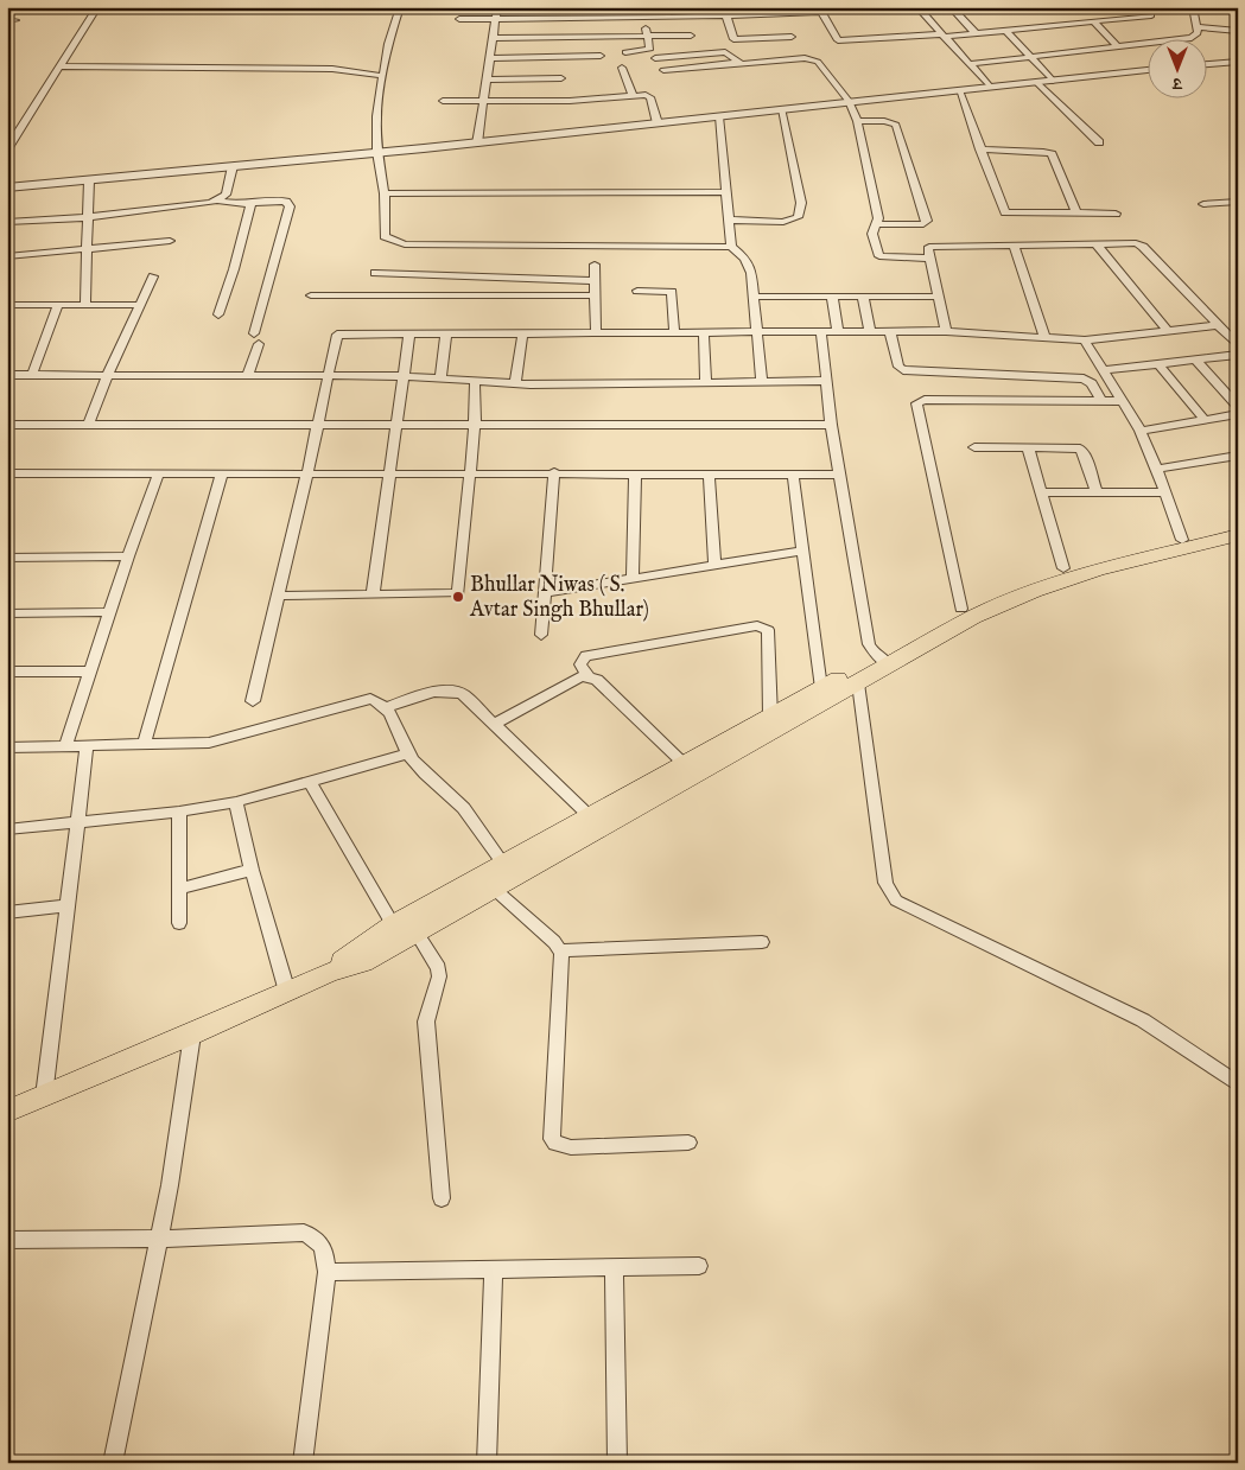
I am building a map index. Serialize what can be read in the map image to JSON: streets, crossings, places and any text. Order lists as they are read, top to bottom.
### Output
{
  "places": ["Bhullar Niwas ( S. Avtar Singh Bhullar)"],
  "north": "bottom"
}
